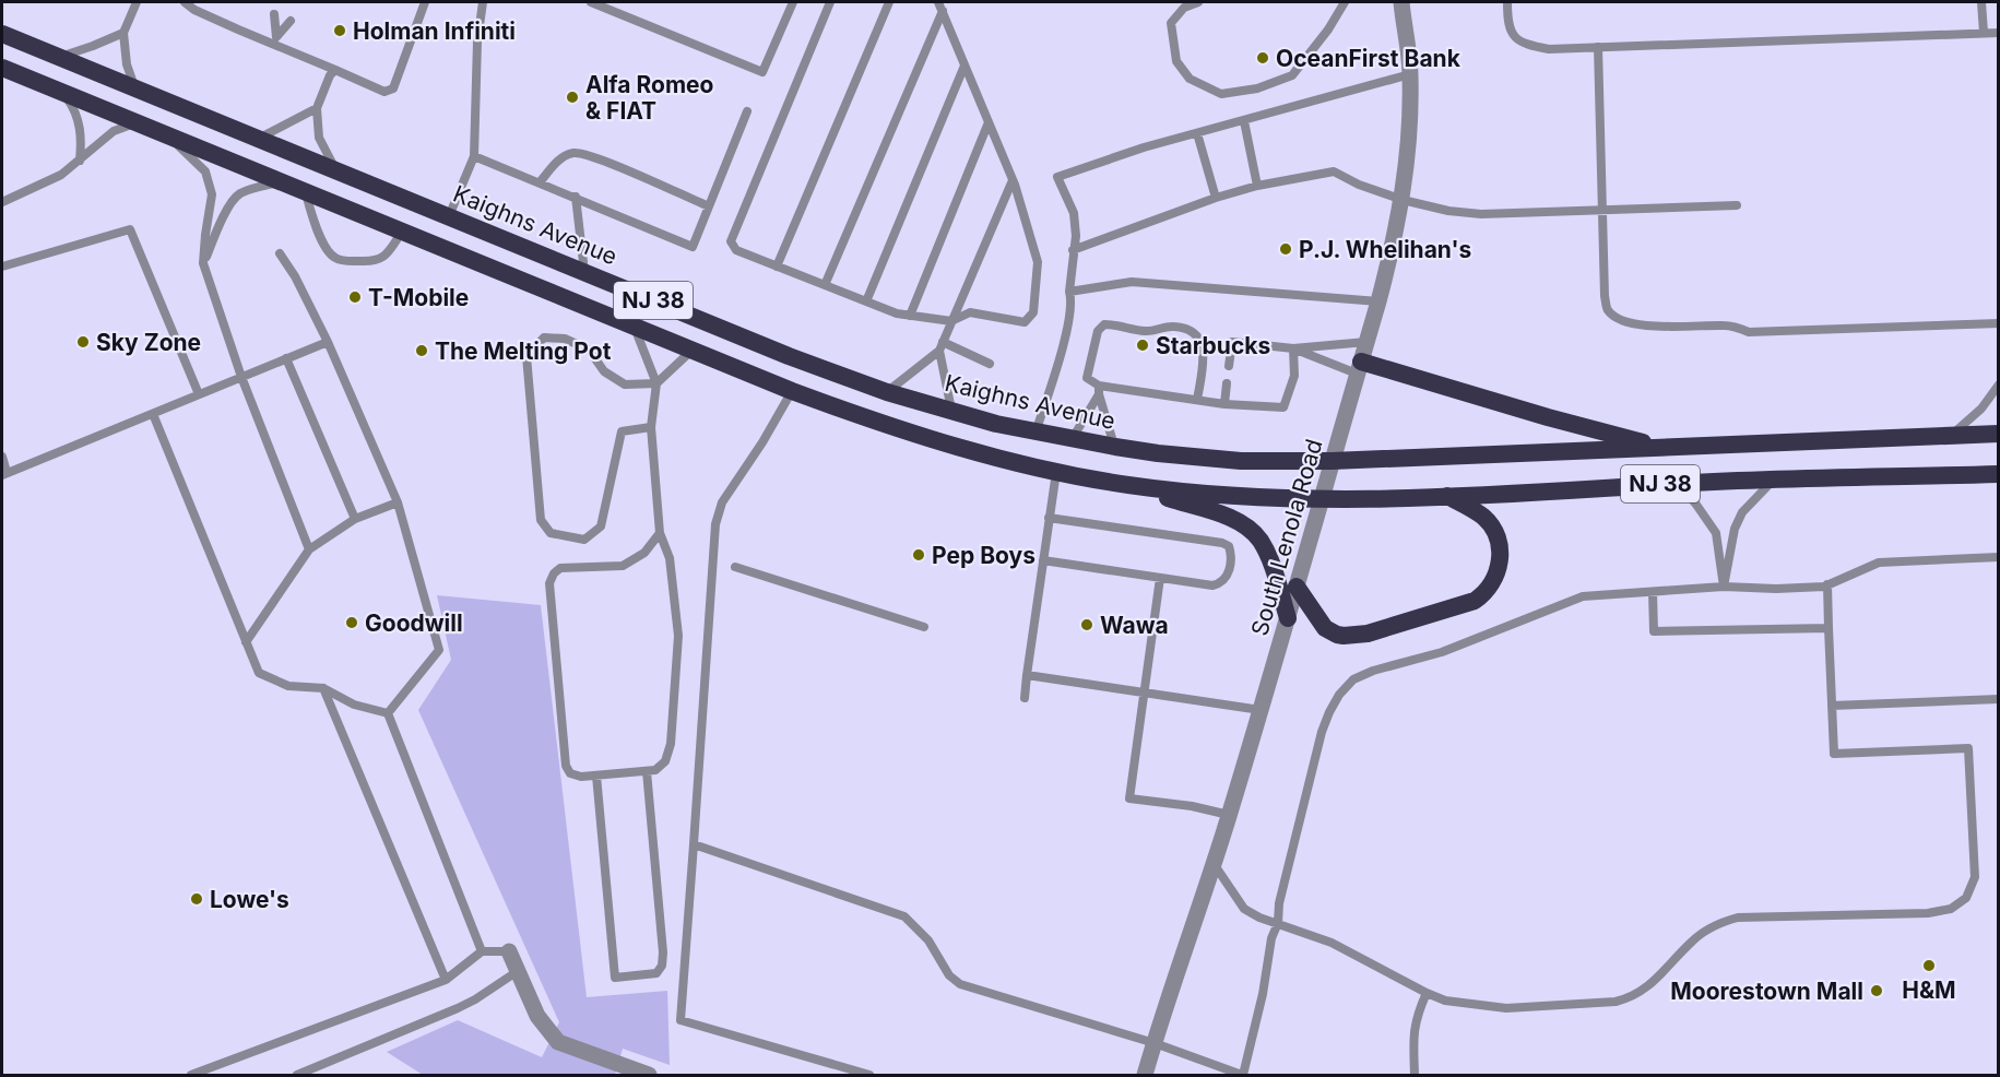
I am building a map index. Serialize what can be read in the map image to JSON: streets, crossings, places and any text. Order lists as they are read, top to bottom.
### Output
{
  "streets": {
    "highway": ["Kaighns Avenue", "NJ 38"],
    "street": ["South Lenola Road"]
  },
  "crossings": [
    ["Kaighns Avenue", "NJ 38"],
    ["Kaighns Avenue", "South Lenola Road"],
    ["NJ 38", "South Lenola Road"]
  ],
  "places": [
    "Holman Infiniti",
    "OceanFirst Bank",
    "Alfa Romeo & FIAT",
    "P.J. Whelihan's",
    "T-Mobile",
    "Sky Zone",
    "Starbucks",
    "The Melting Pot",
    "Pep Boys",
    "Goodwill",
    "Wawa",
    "Lowe's",
    "H&M",
    "Moorestown Mall"
  ]
}
